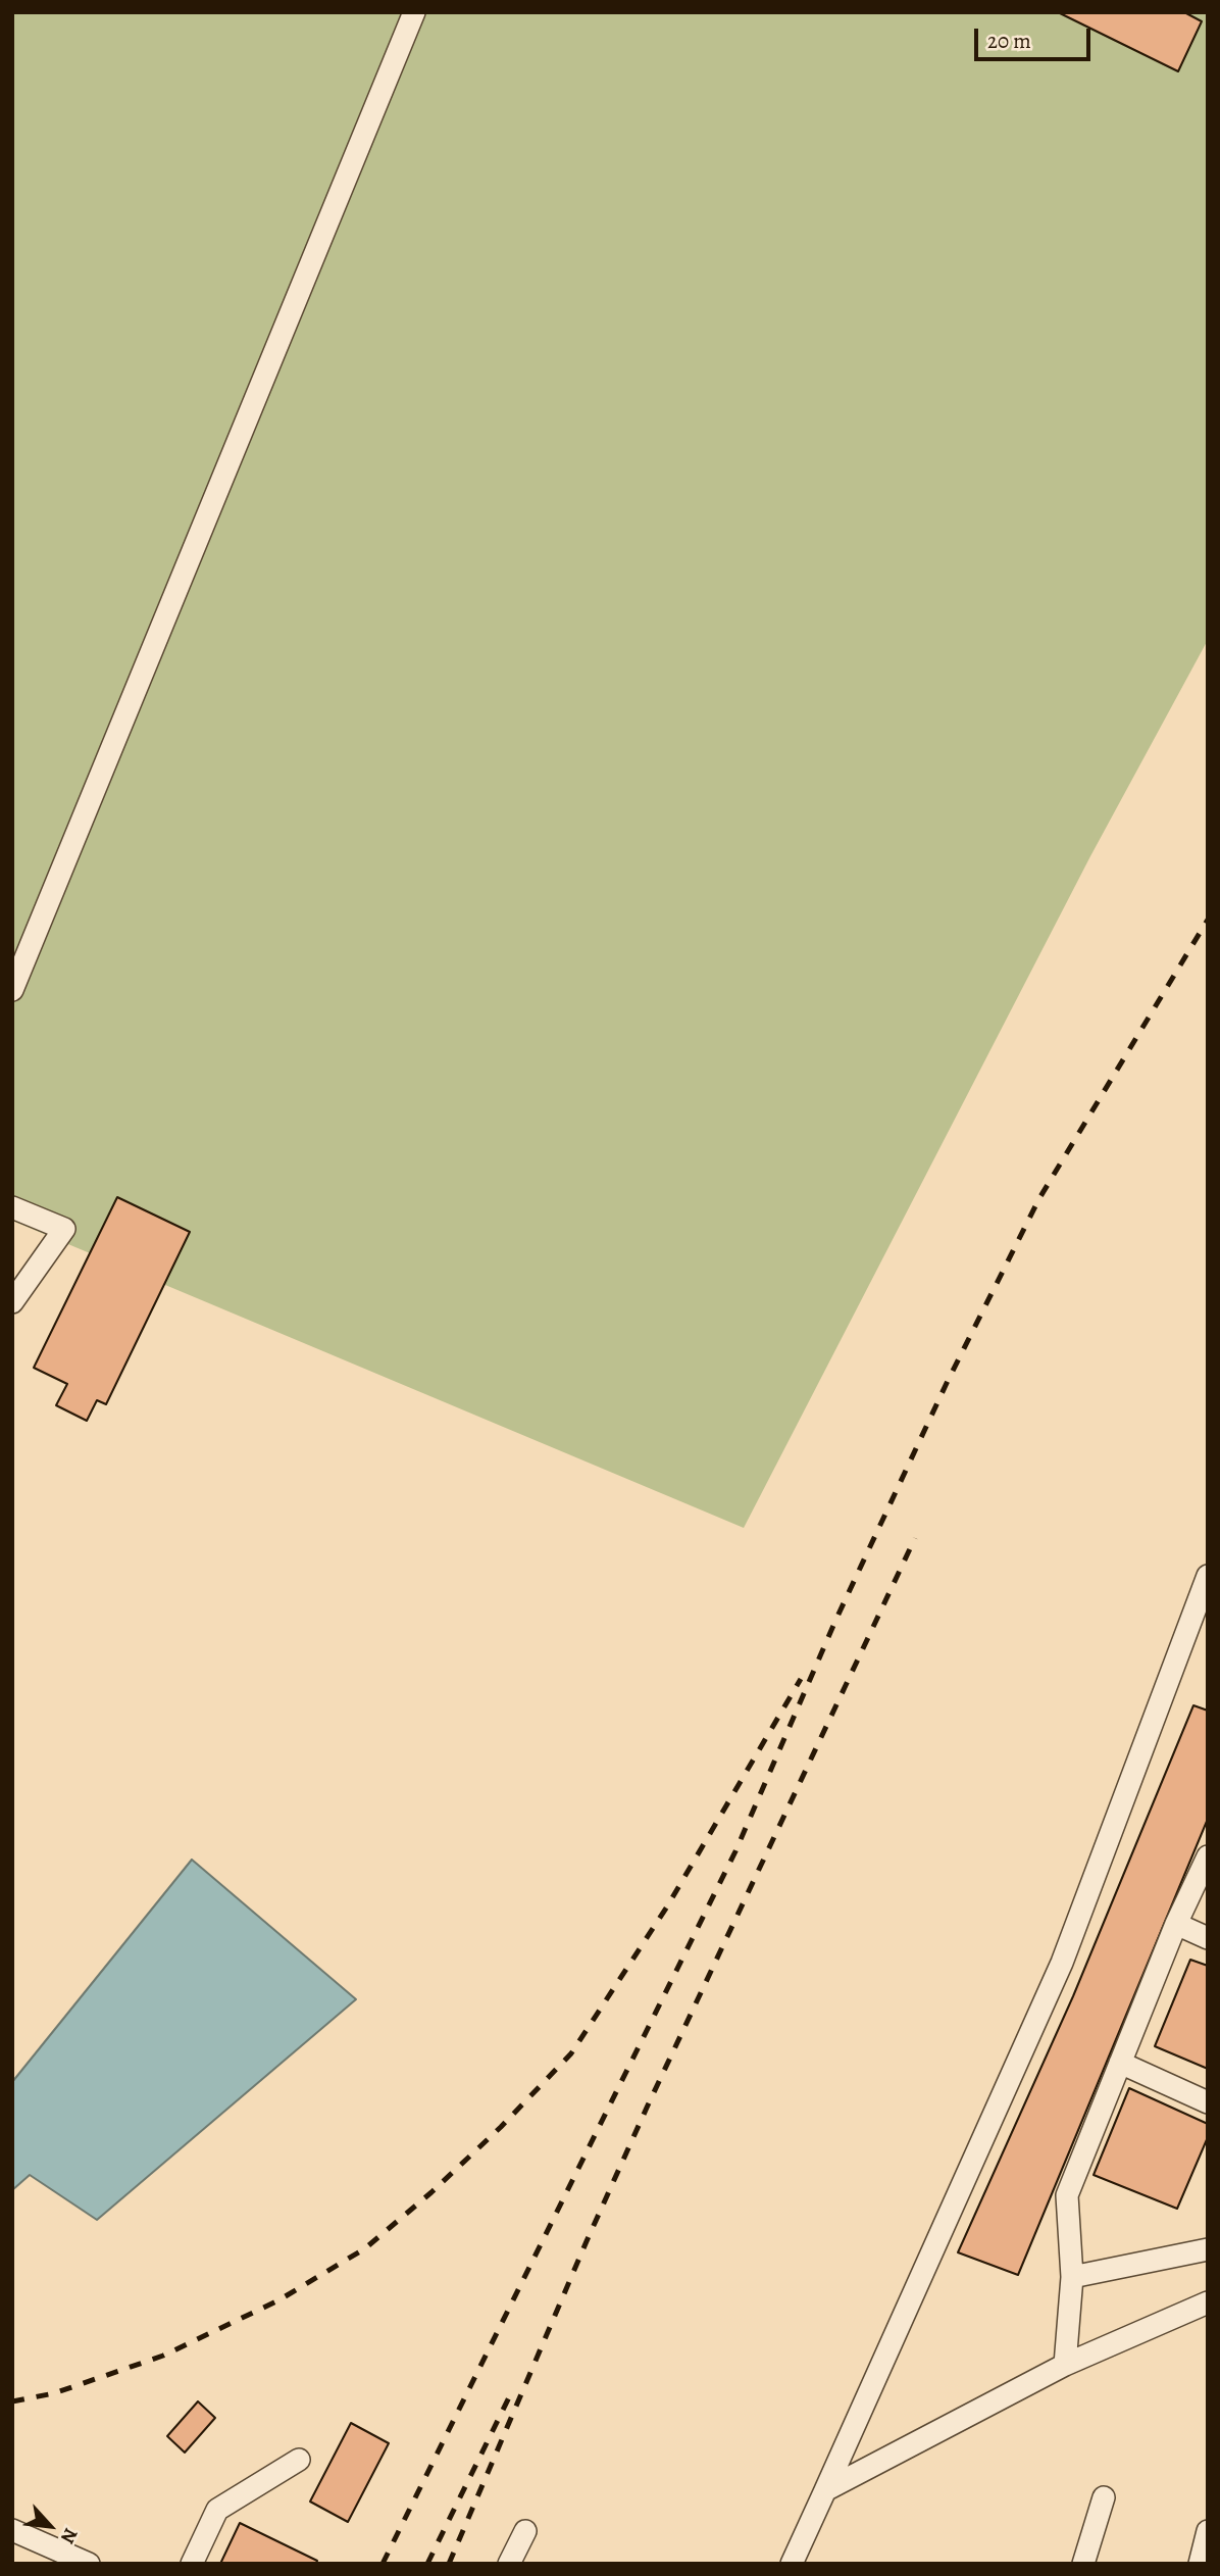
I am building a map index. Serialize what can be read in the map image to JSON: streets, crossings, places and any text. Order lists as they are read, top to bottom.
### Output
{
  "scale_bar": "20 m",
  "north": "bottom right"
}
